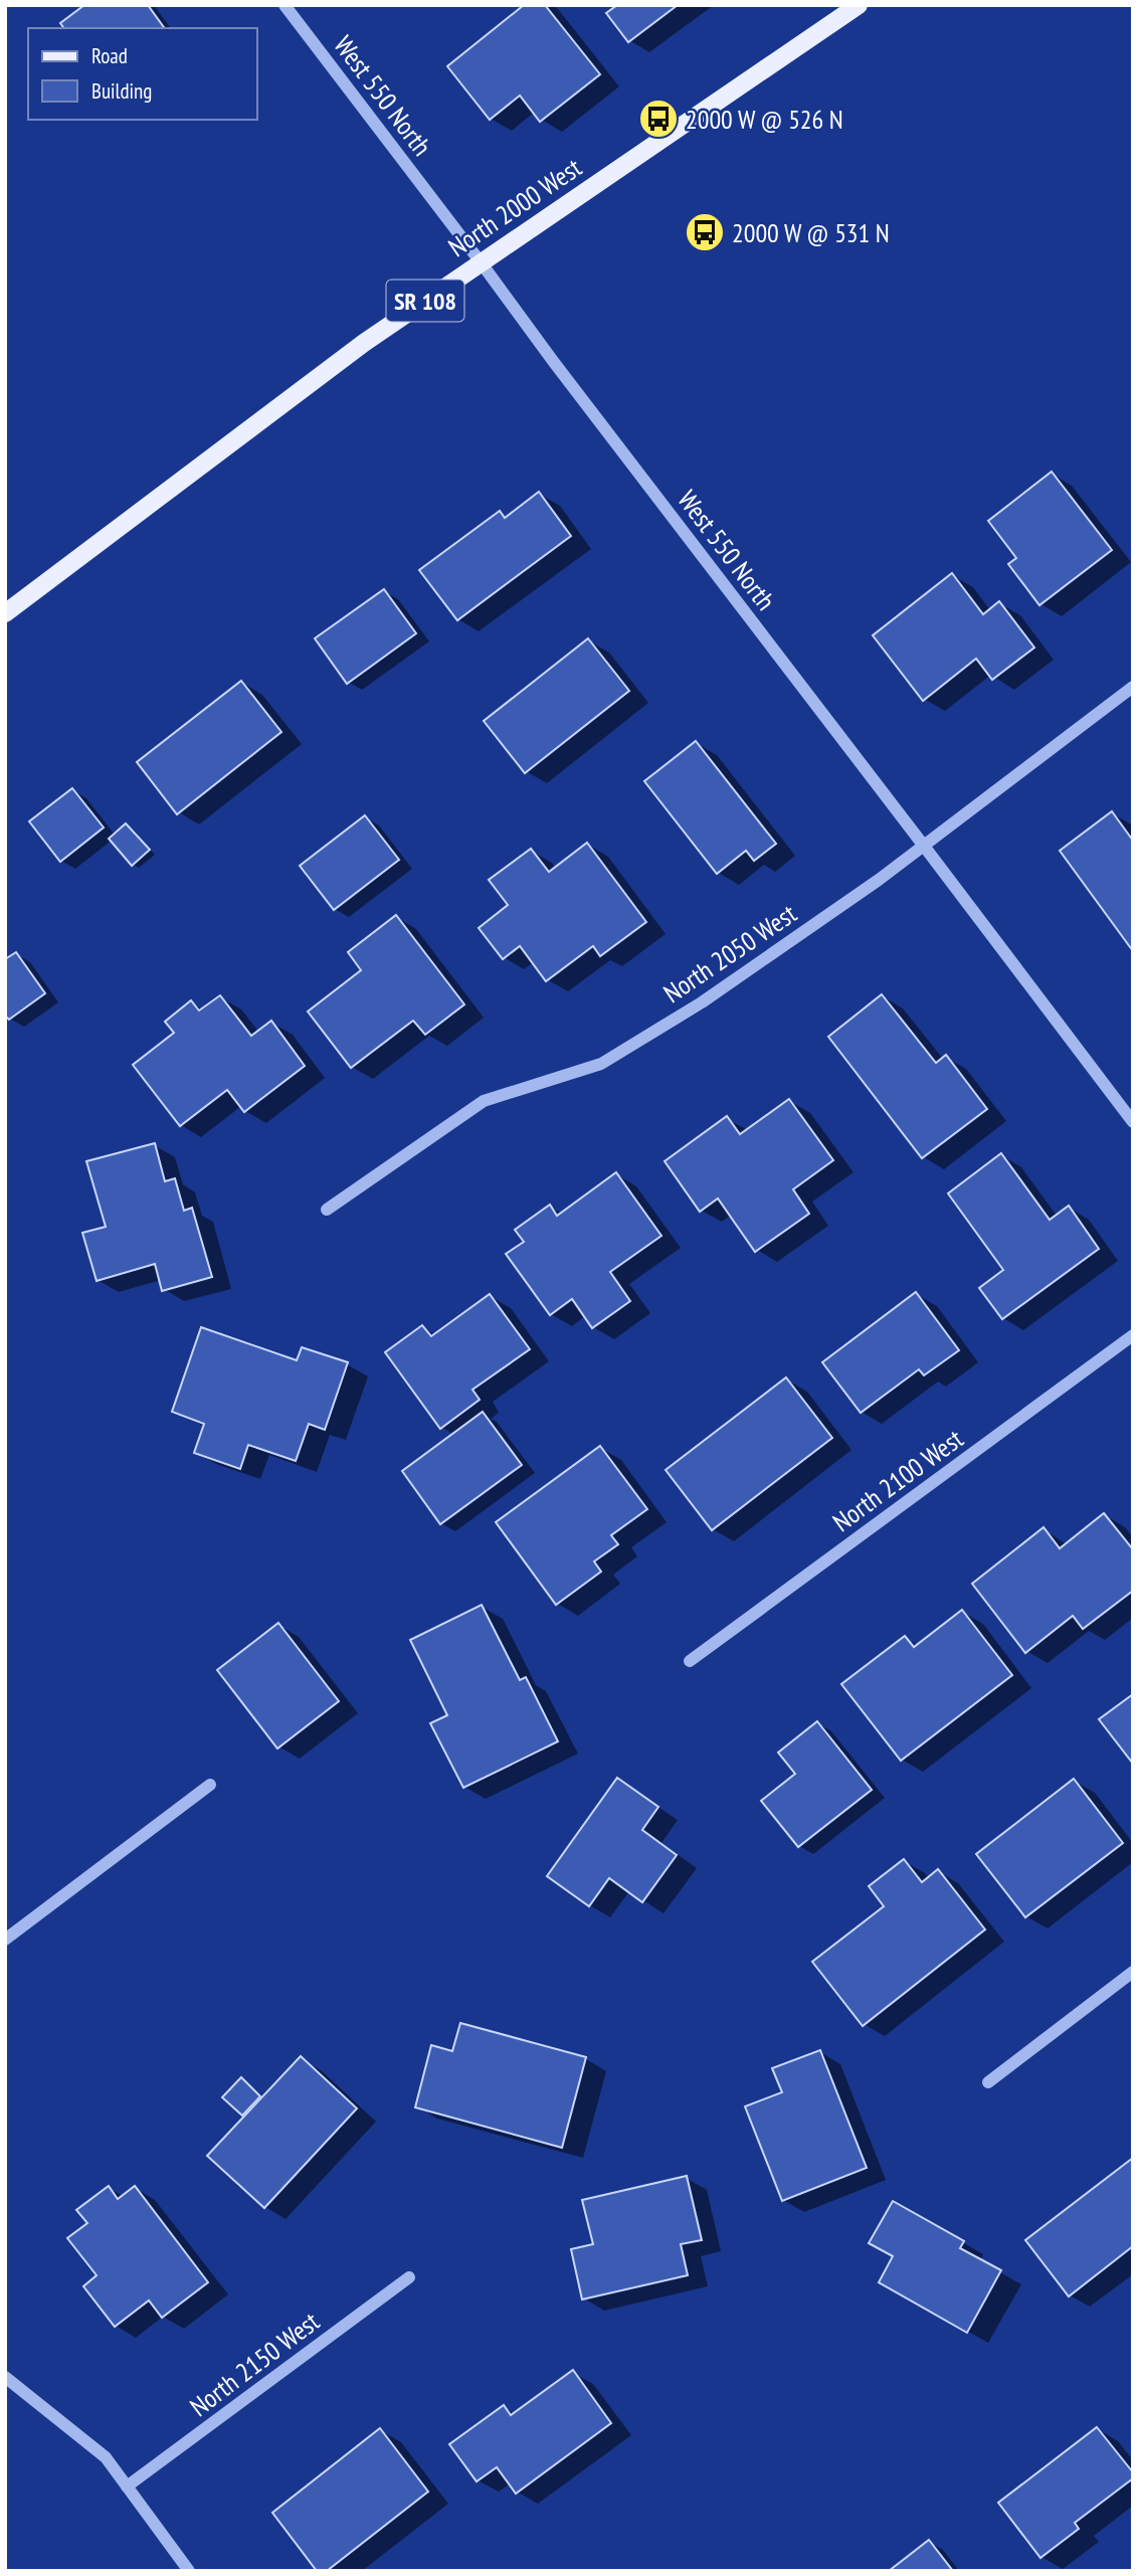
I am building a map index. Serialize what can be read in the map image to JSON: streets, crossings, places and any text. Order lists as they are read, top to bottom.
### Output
{
  "streets": {
    "main road": ["North 2000 West", "SR 108"],
    "street": [
      "West 550 North",
      "North 2050 West",
      "North 2100 West",
      "North 2150 West"
    ]
  },
  "crossings": [
    ["West 550 North", "North 2000 West"],
    ["West 550 North", "North 2050 West"]
  ],
  "places": {
    "bus stop": ["2000 W @ 526 N", "2000 W @ 531 N"]
  },
  "legend": ["Road", "Building"]
}
